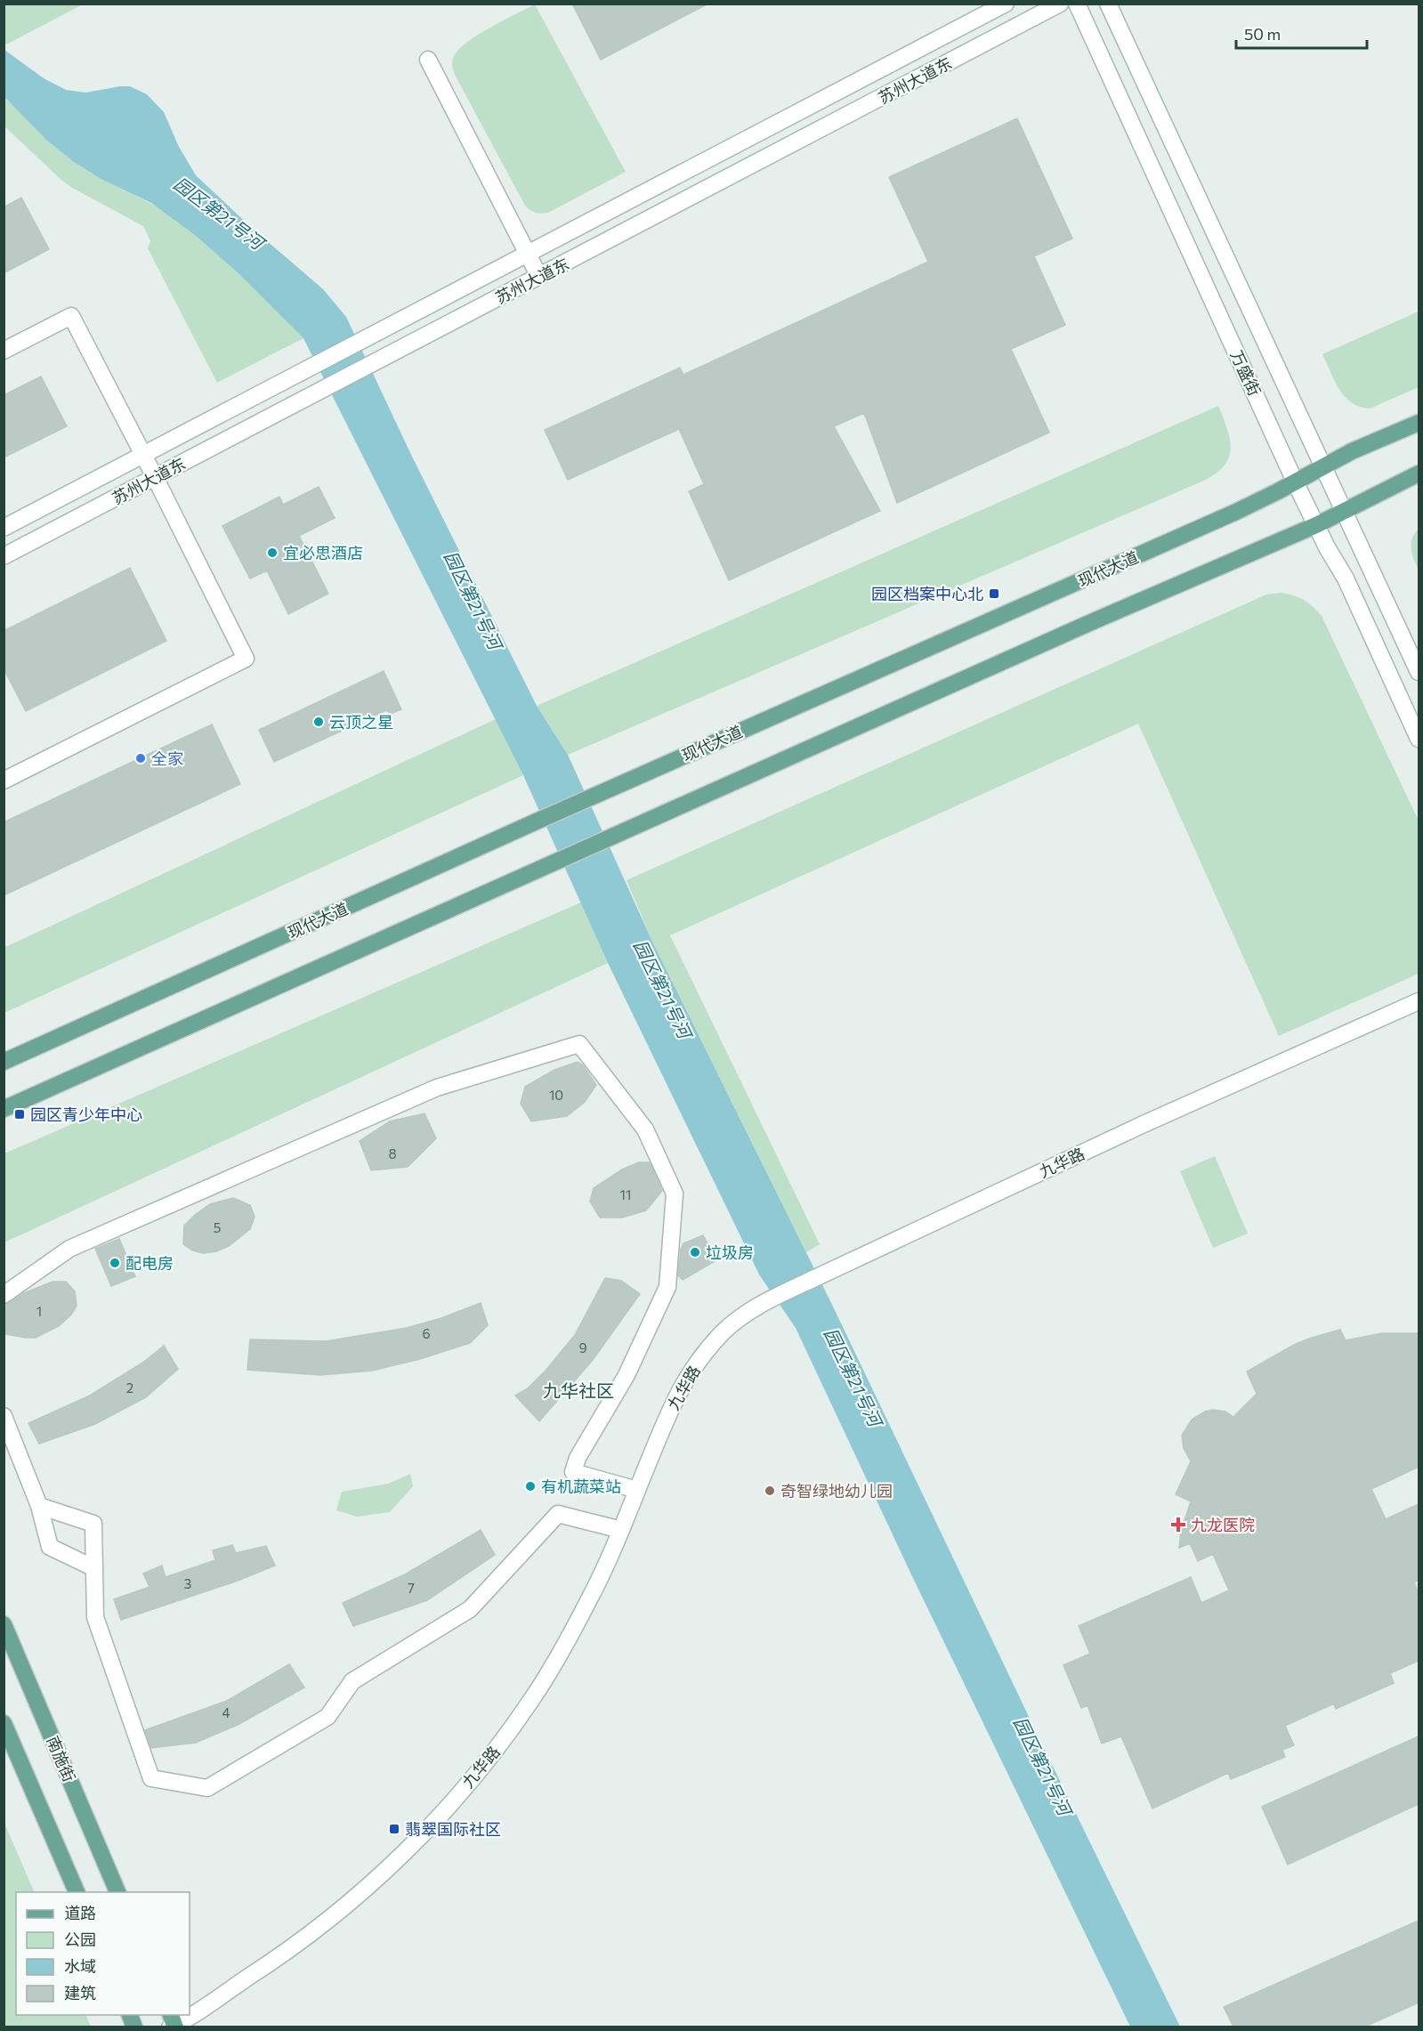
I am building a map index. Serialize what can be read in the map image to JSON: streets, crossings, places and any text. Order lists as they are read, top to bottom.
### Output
{
  "streets": {
    "main road": ["现代大道", "南施街"],
    "street": ["苏州大道东", "万盛街", "九华路"]
  },
  "crossings": [
    ["万盛街", "现代大道"]
  ],
  "districts": ["九华社区"],
  "water": ["园区第21号河"],
  "places": {
    "other": [
      "宜必思酒店",
      "云顶之星",
      "全家",
      "垃圾房",
      "配电房",
      "有机蔬菜站",
      "奇智绿地幼儿园"
    ],
    "transit": ["园区档案中心北", "园区青少年中心", "翡翠国际社区"],
    "health": ["九龙医院"]
  },
  "house_numbers": [
    "10",
    "8",
    "11",
    "5",
    "1",
    "6",
    "9",
    "2",
    "3",
    "7",
    "4"
  ],
  "legend": [
    "道路",
    "公园",
    "水域",
    "建筑"
  ],
  "scale_bar": "50 m"
}
